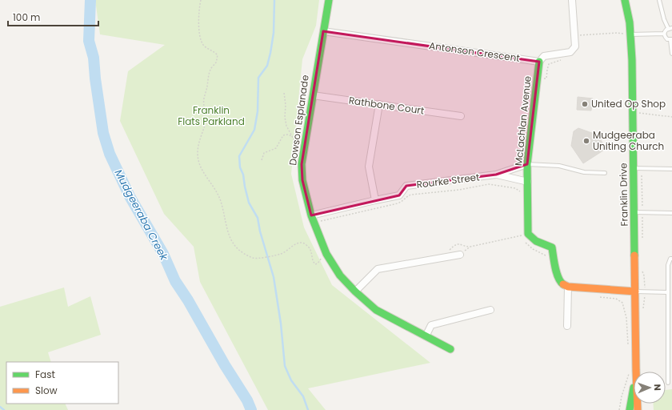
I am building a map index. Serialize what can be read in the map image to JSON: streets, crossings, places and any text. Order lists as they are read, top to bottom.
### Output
{
  "streets": {
    "street": [
      "Antonson Crescent",
      "Rathbone Court",
      "Dowson Esplanade",
      "McLachlan Avenue",
      "Rourke Street",
      "Franklin Drive"
    ]
  },
  "crossings": [
    ["Antonson Crescent", "Dowson Esplanade"],
    ["Antonson Crescent", "McLachlan Avenue"],
    ["Rathbone Court", "Dowson Esplanade"],
    ["Dowson Esplanade", "Rourke Street"],
    ["McLachlan Avenue", "Rourke Street"]
  ],
  "water": ["Mudgeeraba Creek"],
  "parks": ["Franklin Flats Parkland"],
  "places": ["United Op Shop", "Mudgeeraba Uniting Church"],
  "legend": ["Fast", "Slow"],
  "scale_bar": "100 m",
  "north": "right"
}
